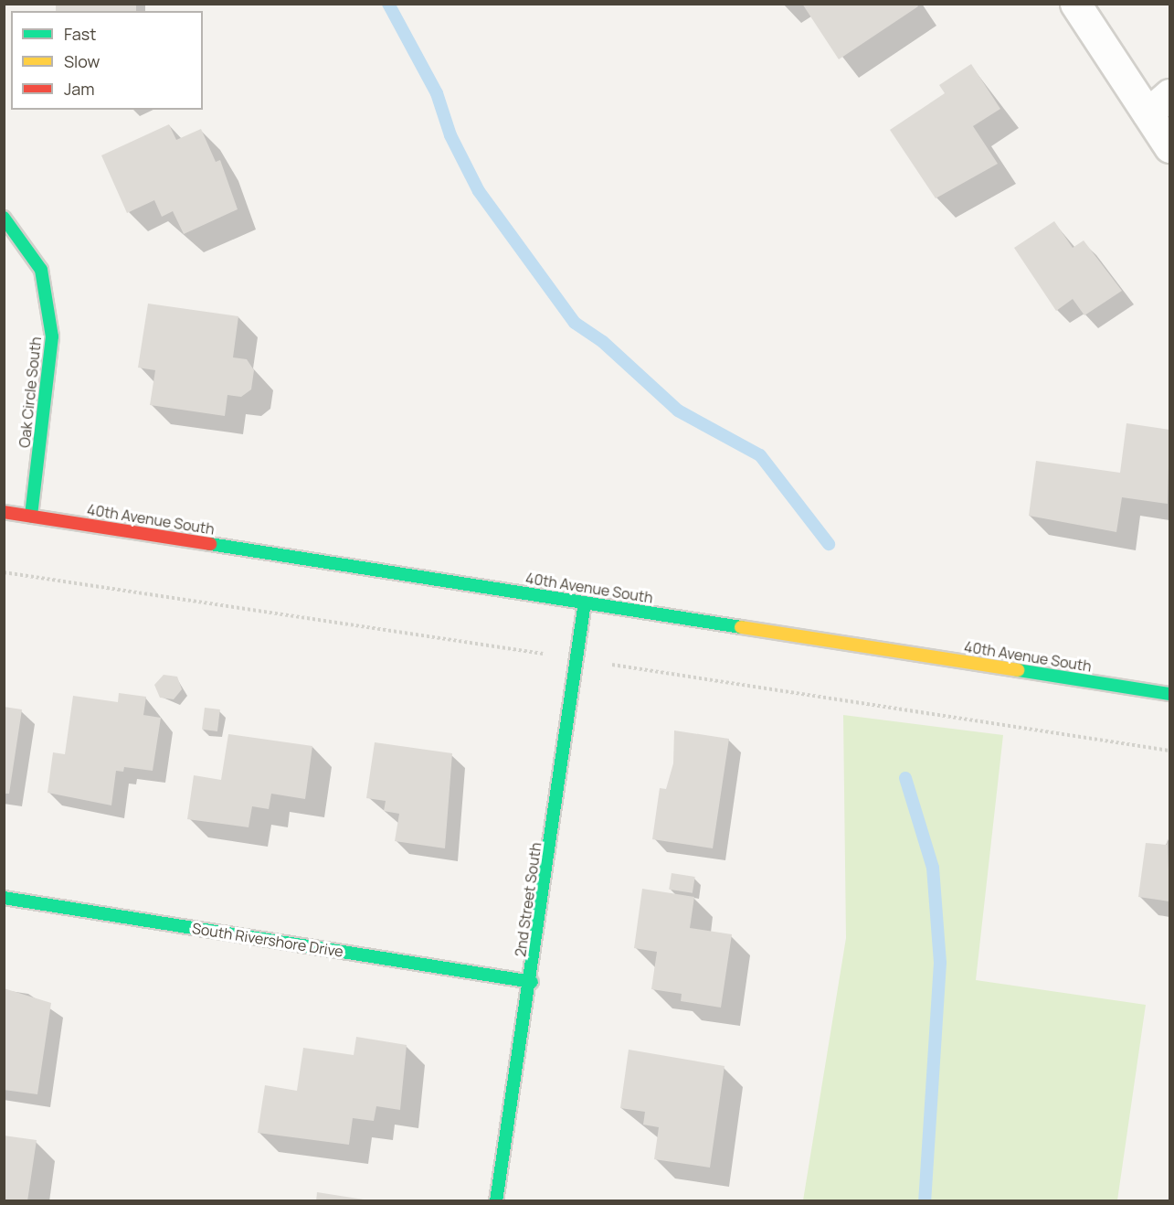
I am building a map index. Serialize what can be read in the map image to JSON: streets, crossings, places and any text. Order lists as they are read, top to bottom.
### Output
{
  "streets": {
    "street": [
      "Oak Circle South",
      "40th Avenue South",
      "2nd Street South",
      "South Rivershore Drive"
    ]
  },
  "crossings": [
    ["Oak Circle South", "40th Avenue South"],
    ["40th Avenue South", "2nd Street South"],
    ["2nd Street South", "South Rivershore Drive"]
  ],
  "legend": ["Fast", "Slow", "Jam"]
}
